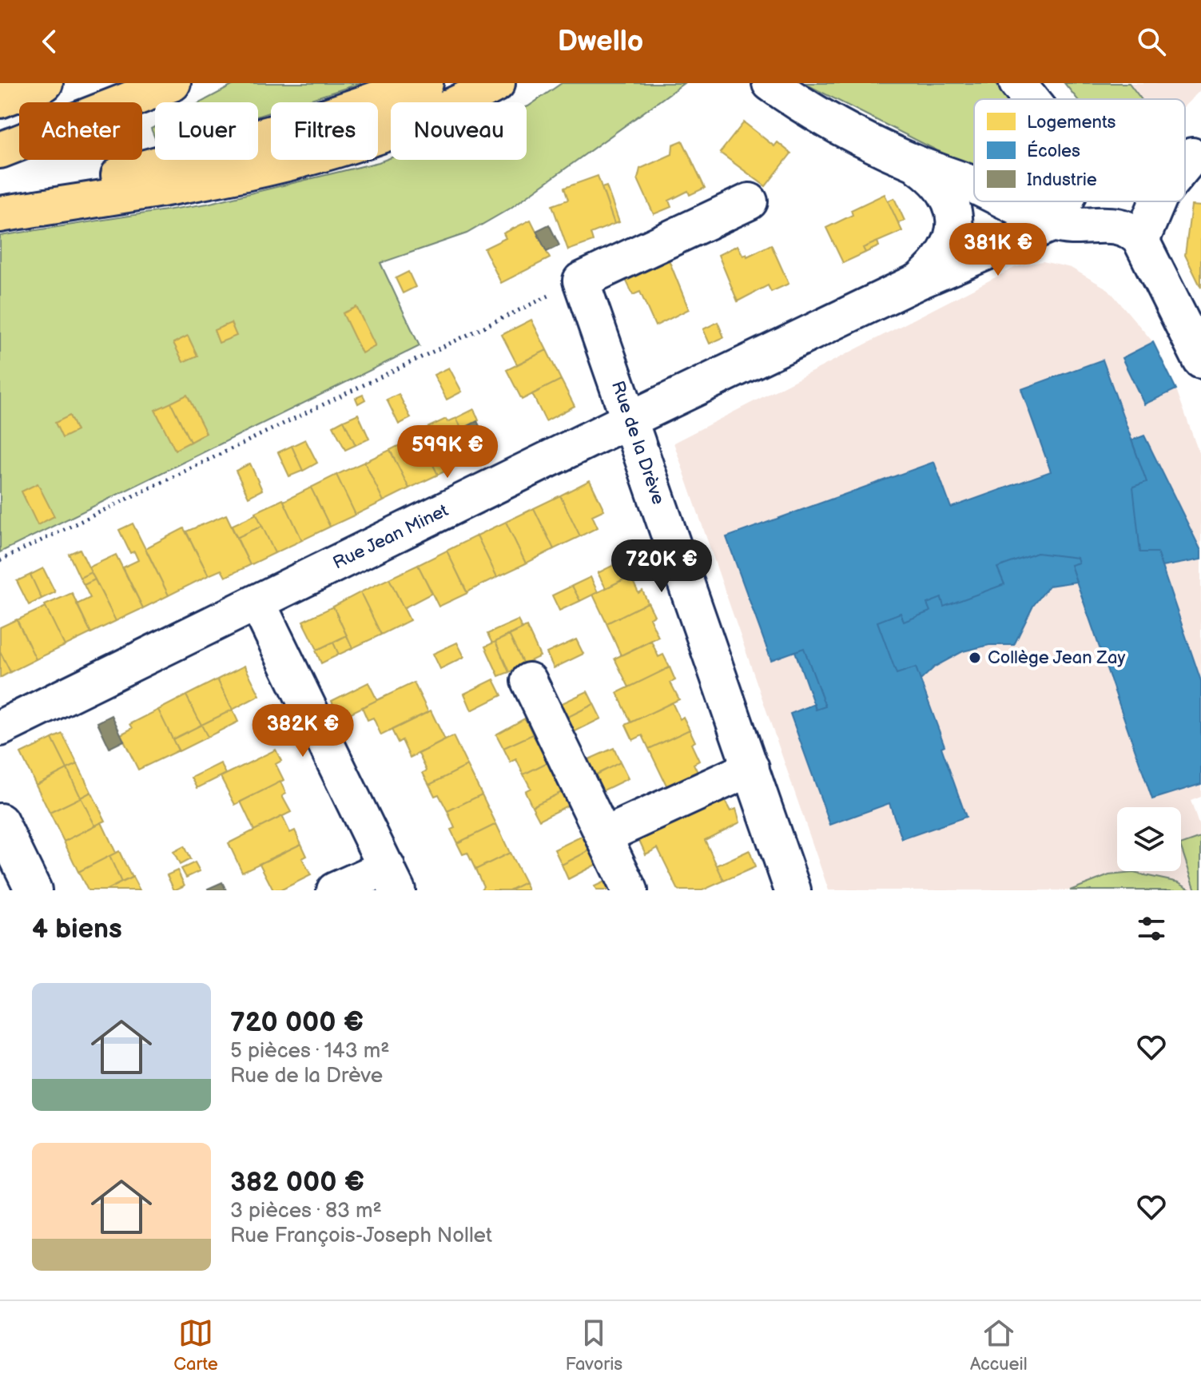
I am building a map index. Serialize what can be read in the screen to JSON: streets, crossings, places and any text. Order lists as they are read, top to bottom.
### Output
{
  "streets": {
    "street": ["Rue de la Drève", "Rue Jean Minet"]
  },
  "crossings": [
    ["Rue de la Drève", "Rue Jean Minet"]
  ],
  "places": ["Collège Jean Zay"],
  "legend": ["Logements", "Écoles", "Industrie"],
  "page": {
    "header": "Dwello",
    "chip": [
      "Acheter",
      "Louer",
      "Filtres",
      "Nouveau"
    ],
    "price": [
      "381K €",
      "599K €",
      "720K €",
      "382K €"
    ],
    "heading": "4 biens",
    "list": [
      {
        "name": "720 000 €",
        "note": "5 pièces · 143 m² · Rue de la Drève"
      },
      {
        "name": "382 000 €",
        "note": "3 pièces · 83 m² · Rue François-Joseph Nollet"
      }
    ],
    "tabs": ["Carte", "Favoris", "Accueil"]
  }
}
